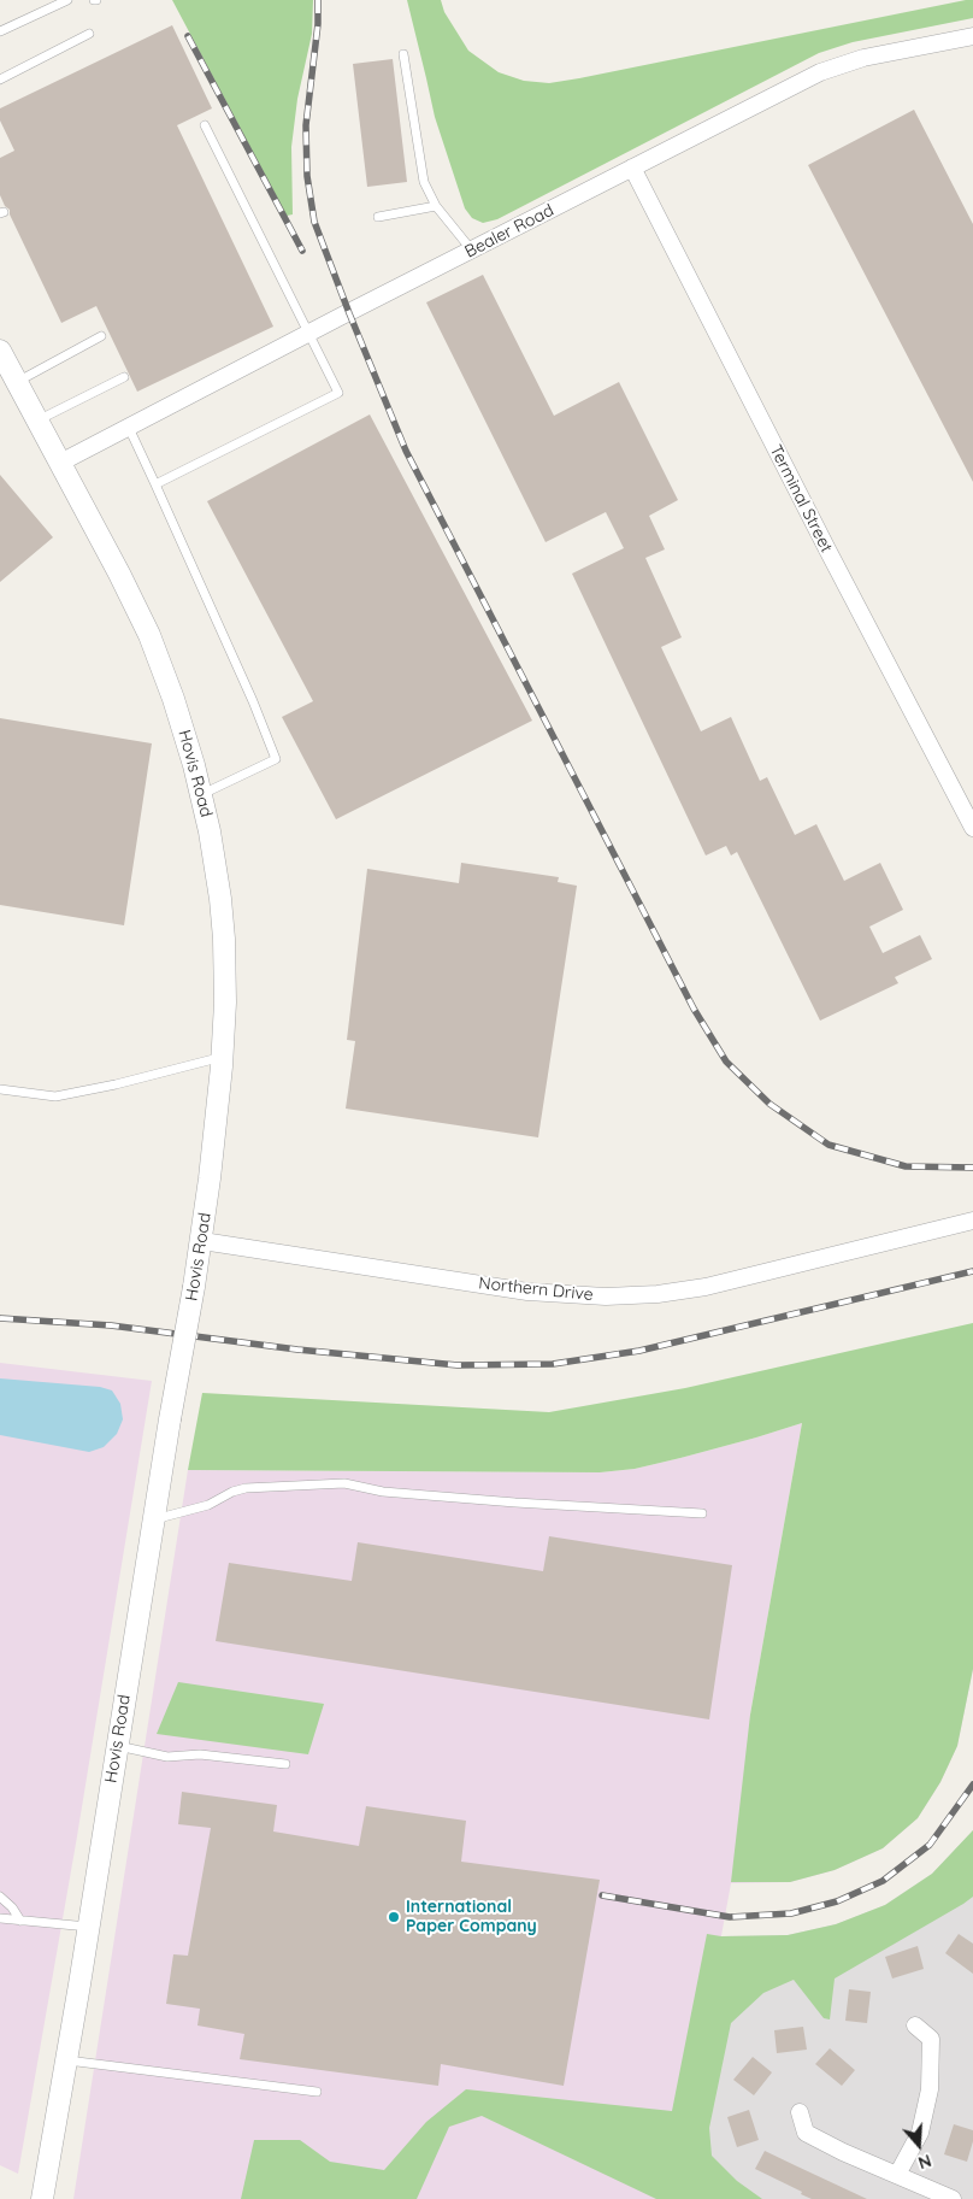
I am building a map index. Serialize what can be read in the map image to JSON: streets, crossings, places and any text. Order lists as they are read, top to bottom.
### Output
{
  "streets": {
    "street": [
      "Bealer Road",
      "Terminal Street",
      "Hovis Road",
      "Northern Drive"
    ]
  },
  "crossings": [
    ["Bealer Road", "Terminal Street"],
    ["Bealer Road", "Hovis Road"],
    ["Hovis Road", "Northern Drive"]
  ],
  "places": ["International Paper Company"],
  "north": "bottom"
}
